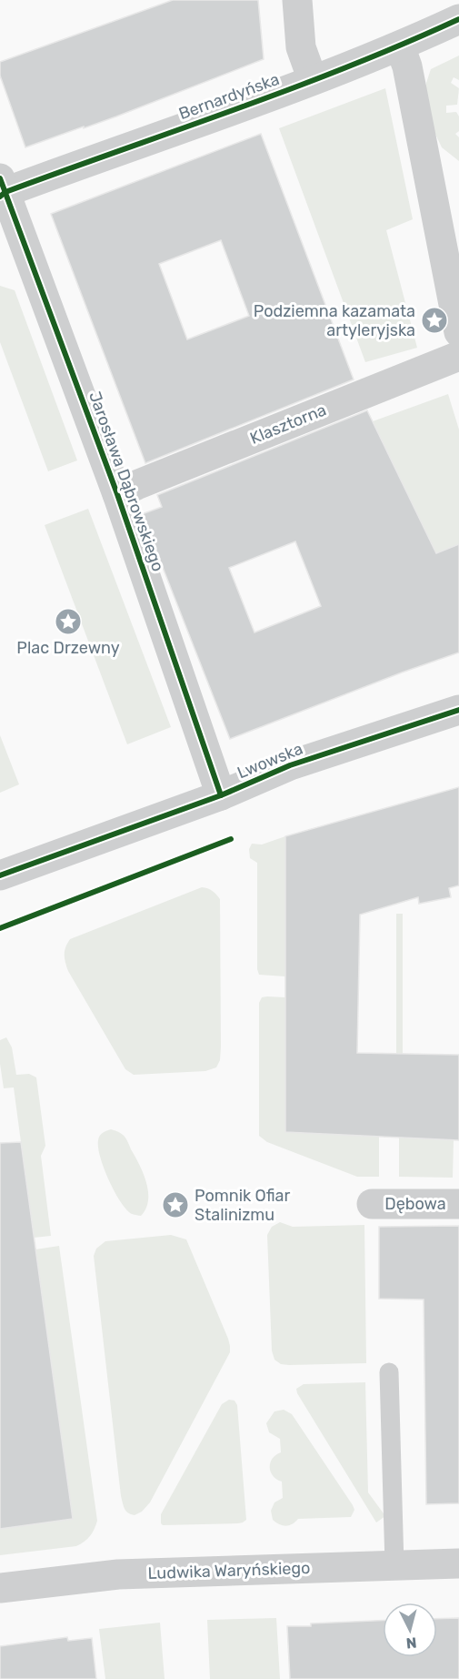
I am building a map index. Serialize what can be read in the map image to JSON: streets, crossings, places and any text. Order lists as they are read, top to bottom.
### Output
{
  "streets": {
    "street": [
      "Bernardyńska",
      "Klasztorna",
      "Jarosława Dąbrowskiego",
      "Lwowska",
      "Dębowa",
      "Ludwika Waryńskiego"
    ]
  },
  "crossings": [
    ["Bernardyńska", "Jarosława Dąbrowskiego"],
    ["Klasztorna", "Jarosława Dąbrowskiego"],
    ["Jarosława Dąbrowskiego", "Lwowska"]
  ],
  "places": {
    "place": ["Podziemna kazamata artyleryjska", "Plac Drzewny", "Pomnik Ofiar Stalinizmu"]
  },
  "north": "bottom"
}
